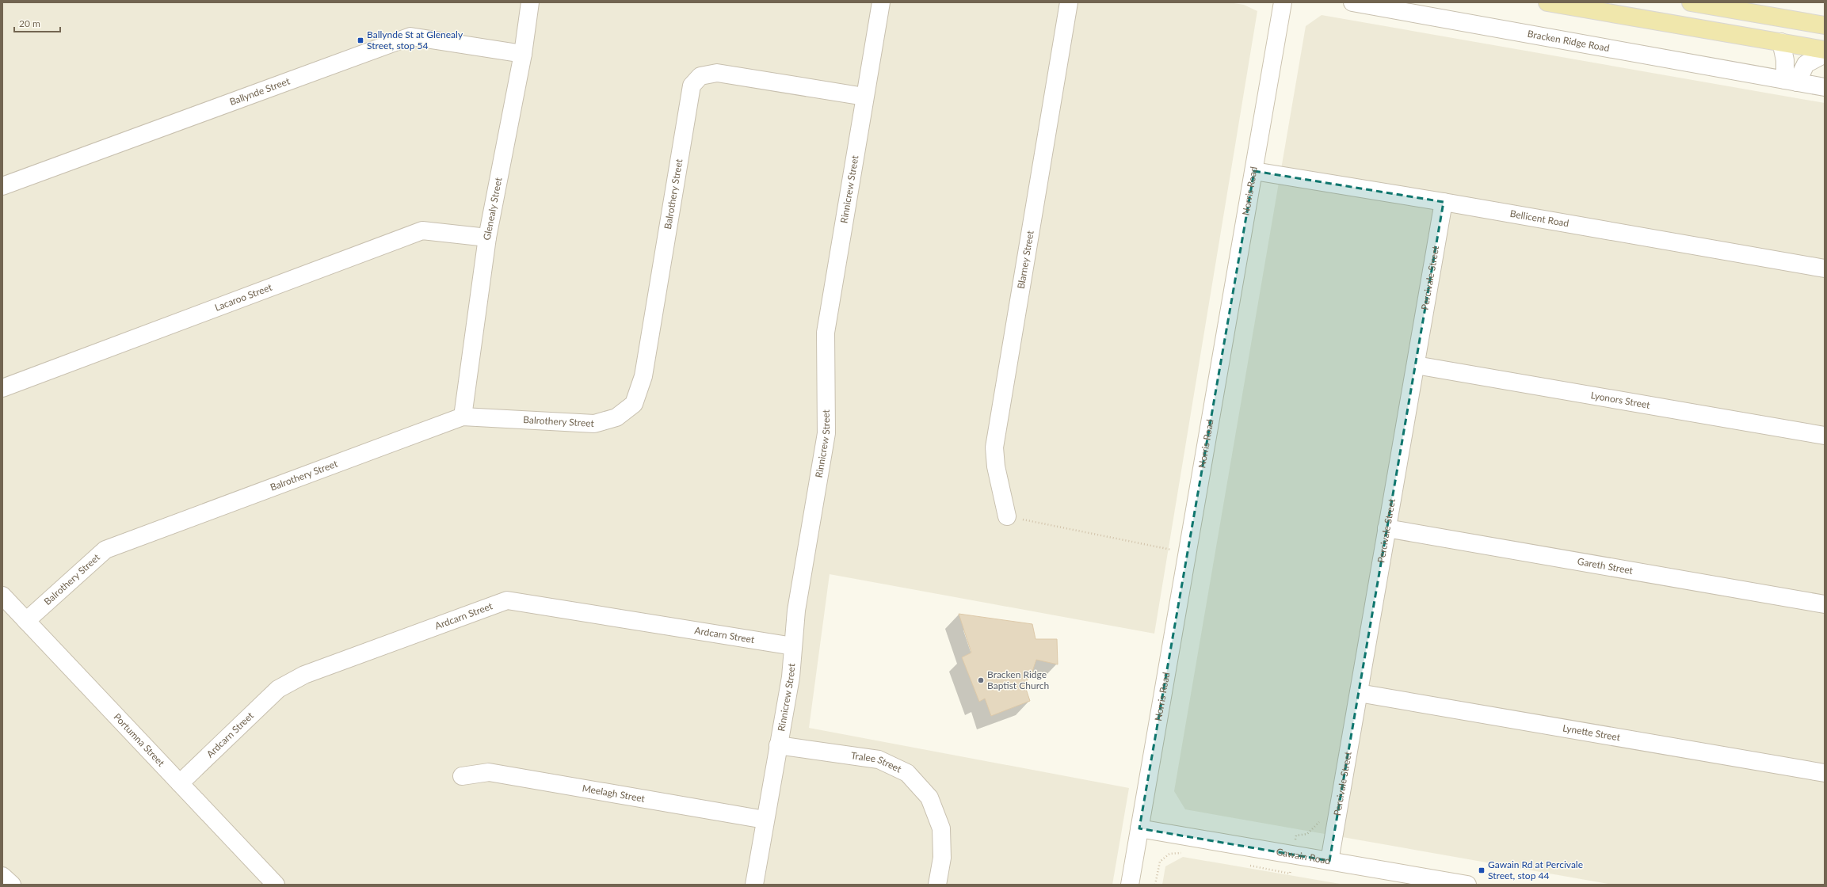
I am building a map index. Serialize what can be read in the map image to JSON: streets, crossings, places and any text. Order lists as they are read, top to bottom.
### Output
{
  "streets": {
    "street": [
      "Bracken Ridge Road",
      "Ballynde Street",
      "Rinnicrew Street",
      "Norris Road",
      "Balrothery Street",
      "Glenealy Street",
      "Bellicent Road",
      "Blarney Street",
      "Percivale Street",
      "Lacaroo Street",
      "Lyonors Street",
      "Gareth Street",
      "Ardcarn Street",
      "Lynette Street",
      "Portumna Street",
      "Tralee Street",
      "Meelagh Street",
      "Gawain Road"
    ]
  },
  "crossings": [
    ["Ballynde Street", "Glenealy Street"],
    ["Rinnicrew Street", "Balrothery Street"],
    ["Rinnicrew Street", "Ardcarn Street"],
    ["Rinnicrew Street", "Tralee Street"],
    ["Rinnicrew Street", "Meelagh Street"],
    ["Norris Road", "Bellicent Road"],
    ["Norris Road", "Gawain Road"],
    ["Balrothery Street", "Glenealy Street"],
    ["Balrothery Street", "Portumna Street"],
    ["Glenealy Street", "Lacaroo Street"],
    ["Bellicent Road", "Percivale Street"],
    ["Percivale Street", "Lyonors Street"],
    ["Percivale Street", "Gareth Street"],
    ["Percivale Street", "Lynette Street"],
    ["Percivale Street", "Gawain Road"],
    ["Ardcarn Street", "Portumna Street"]
  ],
  "places": {
    "transit": ["Ballynde St at Glenealy Street, stop 54", "Gawain Rd at Percivale Street, stop 44"],
    "other": ["Bracken Ridge Baptist Church"]
  },
  "scale_bar": "20 m"
}
